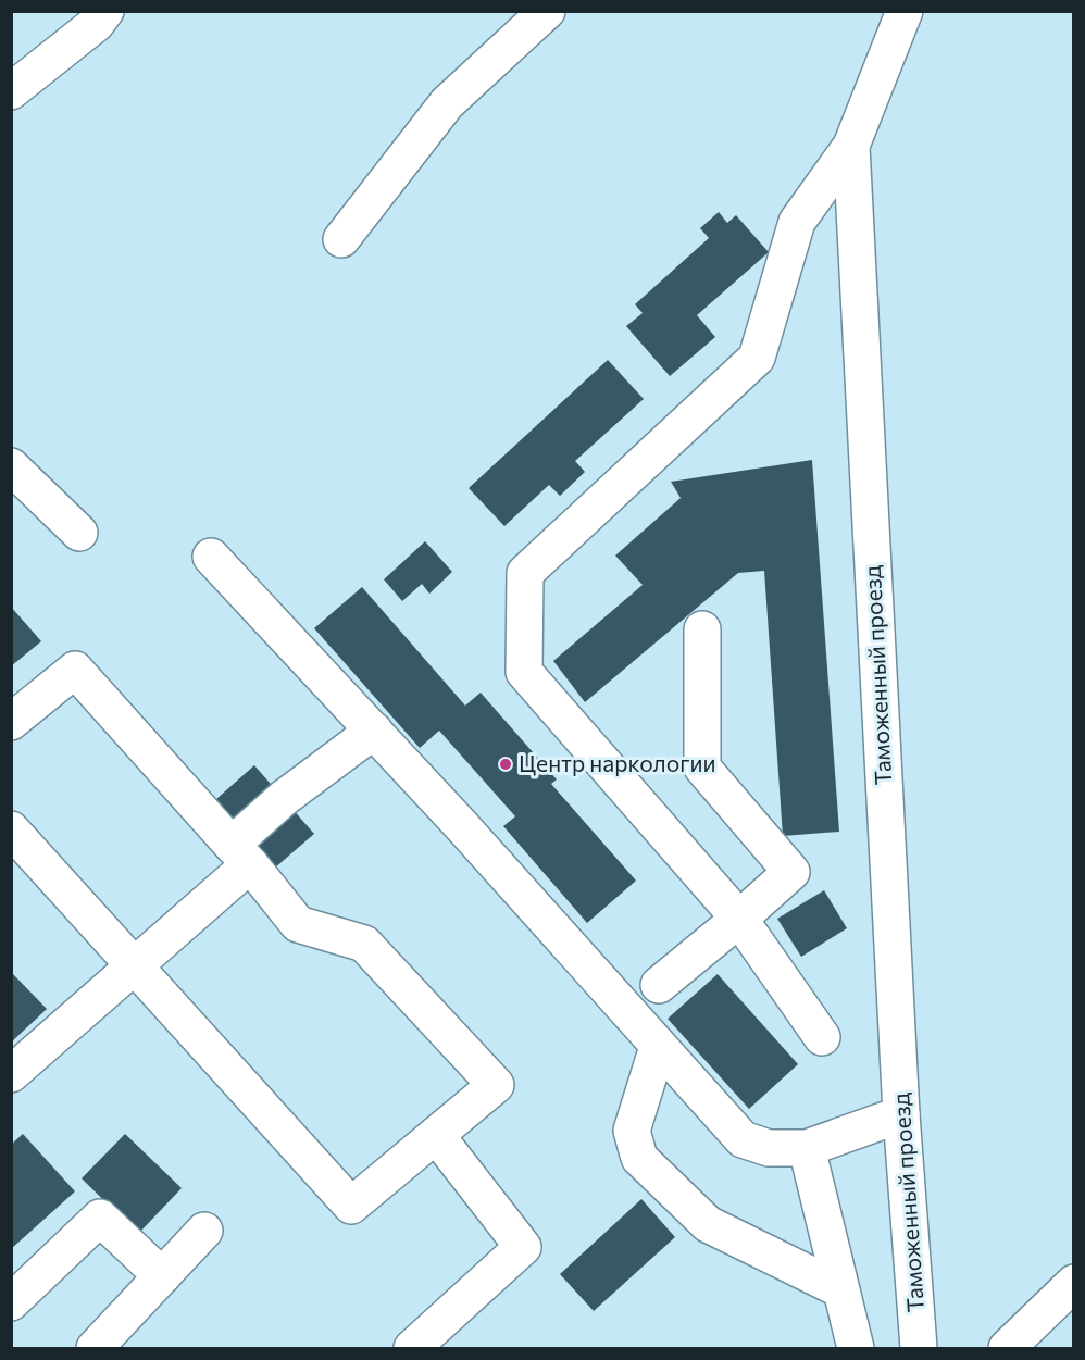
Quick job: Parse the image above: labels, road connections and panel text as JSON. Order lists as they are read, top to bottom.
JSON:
{
  "streets": {
    "street": ["Таможенный проезд"]
  },
  "places": ["Центр наркологии"]
}
